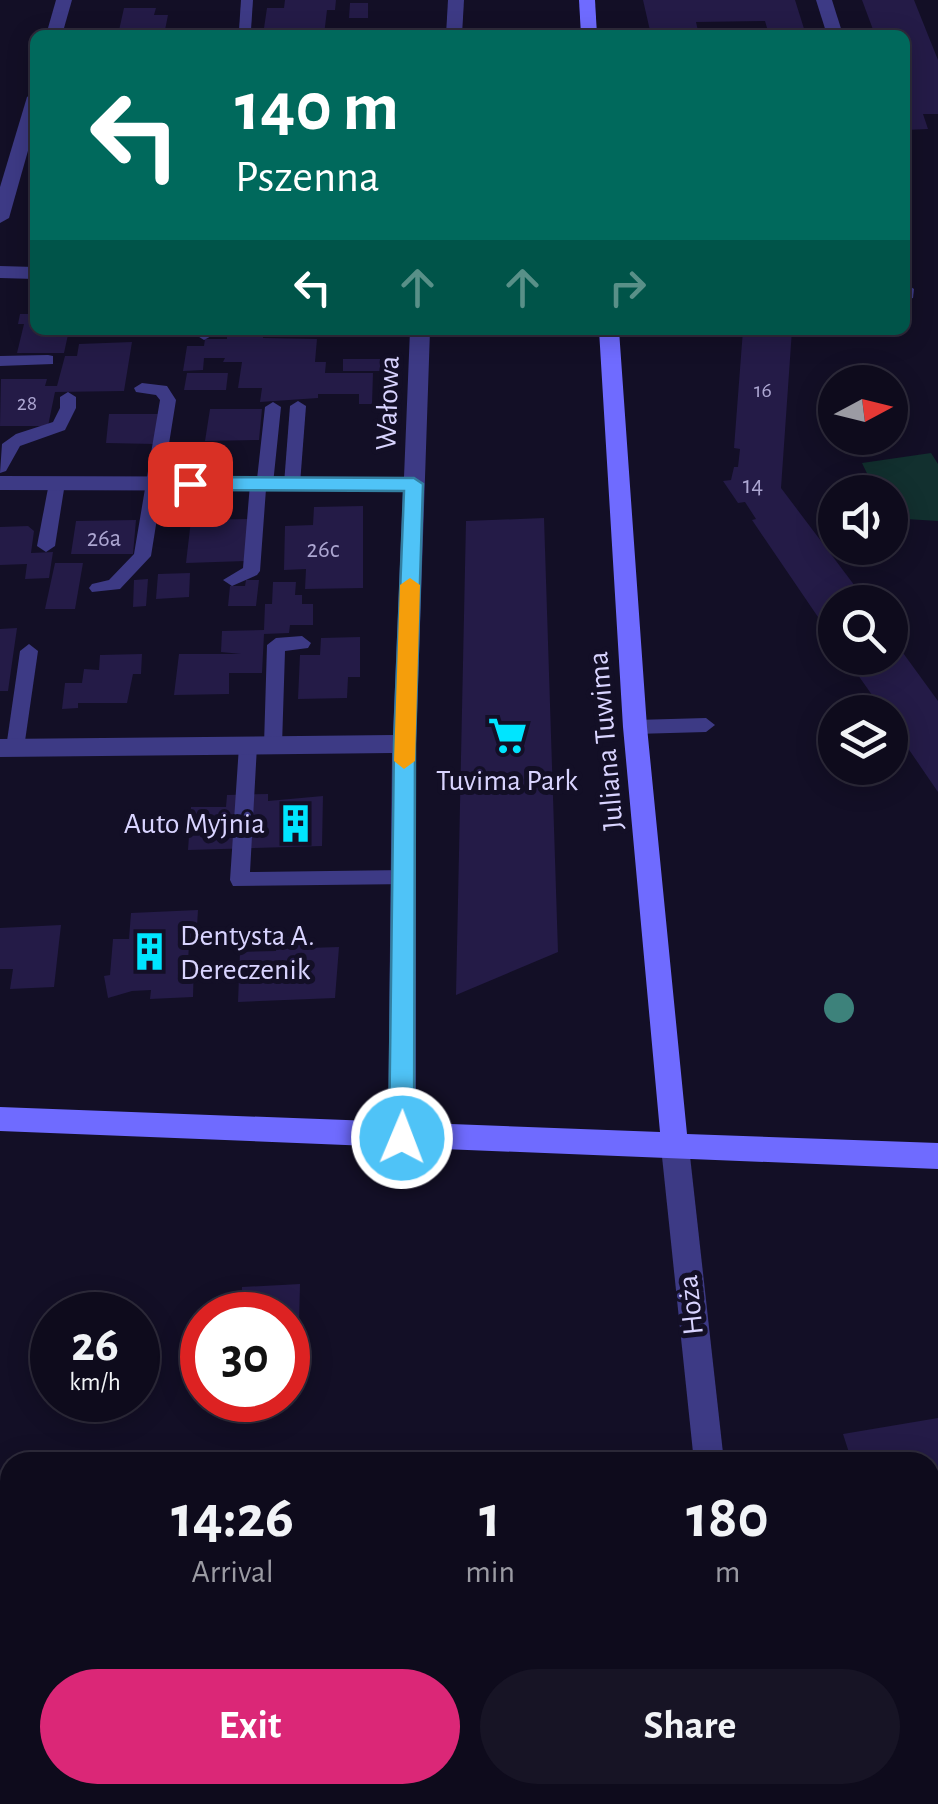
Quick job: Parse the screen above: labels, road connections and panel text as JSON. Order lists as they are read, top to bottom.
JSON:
{
  "streets": {
    "street": ["Wałowa", "Juliana Tuwima", "Hoża"]
  },
  "crossings": [
    ["Juliana Tuwima", "Hoża"]
  ],
  "places": {
    "supermarket": ["Tuvima Park"],
    "building": ["Auto Myjnia", "Dentysta A. Dereczenik"]
  },
  "house_numbers": [
    "16",
    "28",
    "14",
    "26a",
    "26c"
  ],
  "north": "right",
  "page": {
    "turn": ["140 m", "Pszenna"],
    "speed": "26 km/h",
    "limit": "30",
    "eta": [
      "14:26",
      "Arrival",
      "1",
      "min",
      "180",
      "m"
    ],
    "buttons": ["Exit", "Share"]
  }
}
